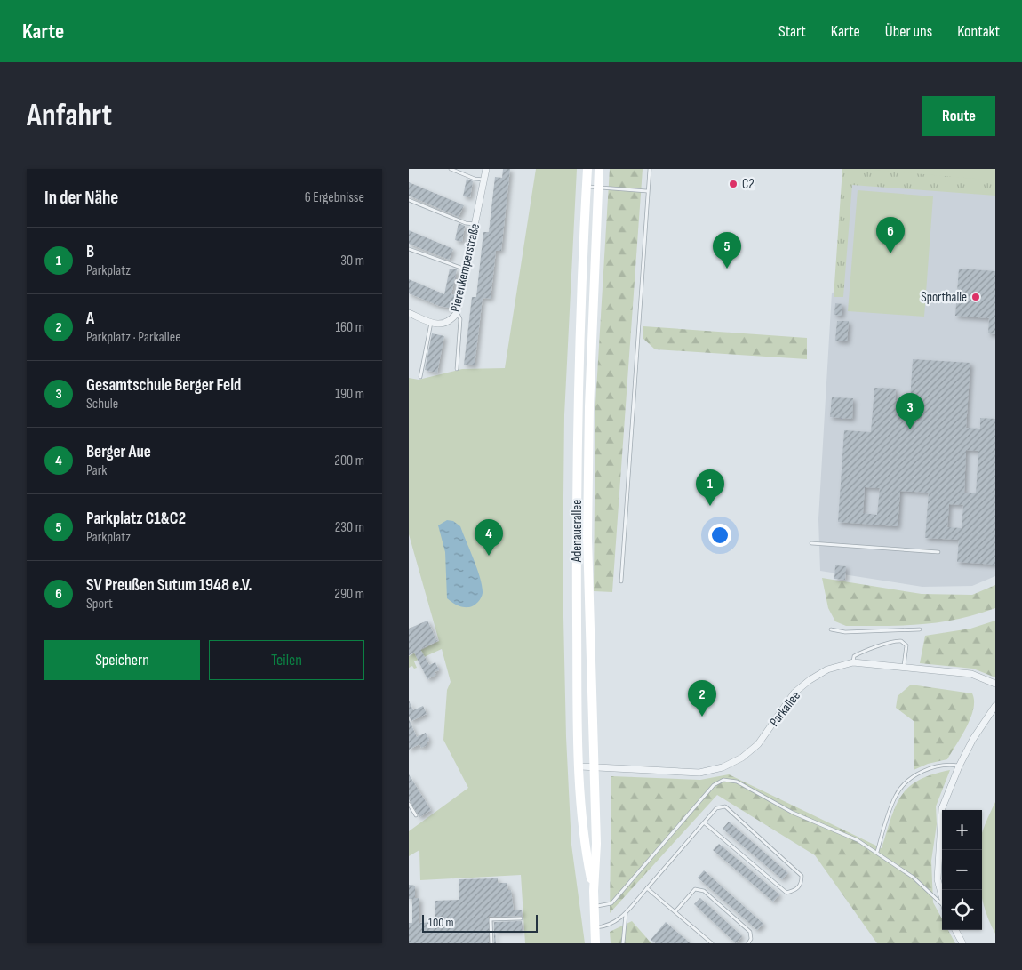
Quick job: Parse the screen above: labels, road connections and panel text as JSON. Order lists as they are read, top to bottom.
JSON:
{
  "streets": {
    "main road": ["Adenauerallee"],
    "street": ["Pierenkemperstraße", "Parkallee"]
  },
  "crossings": [
    ["Adenauerallee", "Parkallee"]
  ],
  "places": ["C2", "Sporthalle"],
  "scale_bar": "100 m",
  "page": {
    "header": "Karte",
    "nav": [
      "Start",
      "Karte",
      "Über uns",
      "Kontakt"
    ],
    "buttons": [
      "Route",
      ["Speichern", "Teilen"]
    ],
    "title": "Anfahrt",
    "heading": ["In der Nähe", "6 Ergebnisse"],
    "pins": [
      "6",
      "5",
      "3",
      "1",
      "4",
      "2"
    ],
    "list": [
      {
        "mark": "1",
        "name": "B",
        "note": "Parkplatz",
        "value": "30 m"
      },
      {
        "mark": "2",
        "name": "A",
        "note": "Parkplatz · Parkallee",
        "value": "160 m"
      },
      {
        "mark": "3",
        "name": "Gesamtschule Berger Feld",
        "note": "Schule",
        "value": "190 m"
      },
      {
        "mark": "4",
        "name": "Berger Aue",
        "note": "Park",
        "value": "200 m"
      },
      {
        "mark": "5",
        "name": "Parkplatz C1&C2",
        "note": "Parkplatz",
        "value": "230 m"
      },
      {
        "mark": "6",
        "name": "SV Preußen Sutum 1948 e.V.",
        "note": "Sport",
        "value": "290 m"
      }
    ],
    "map_buttons": ["+", "−"],
    "scale": "100 m"
  }
}
